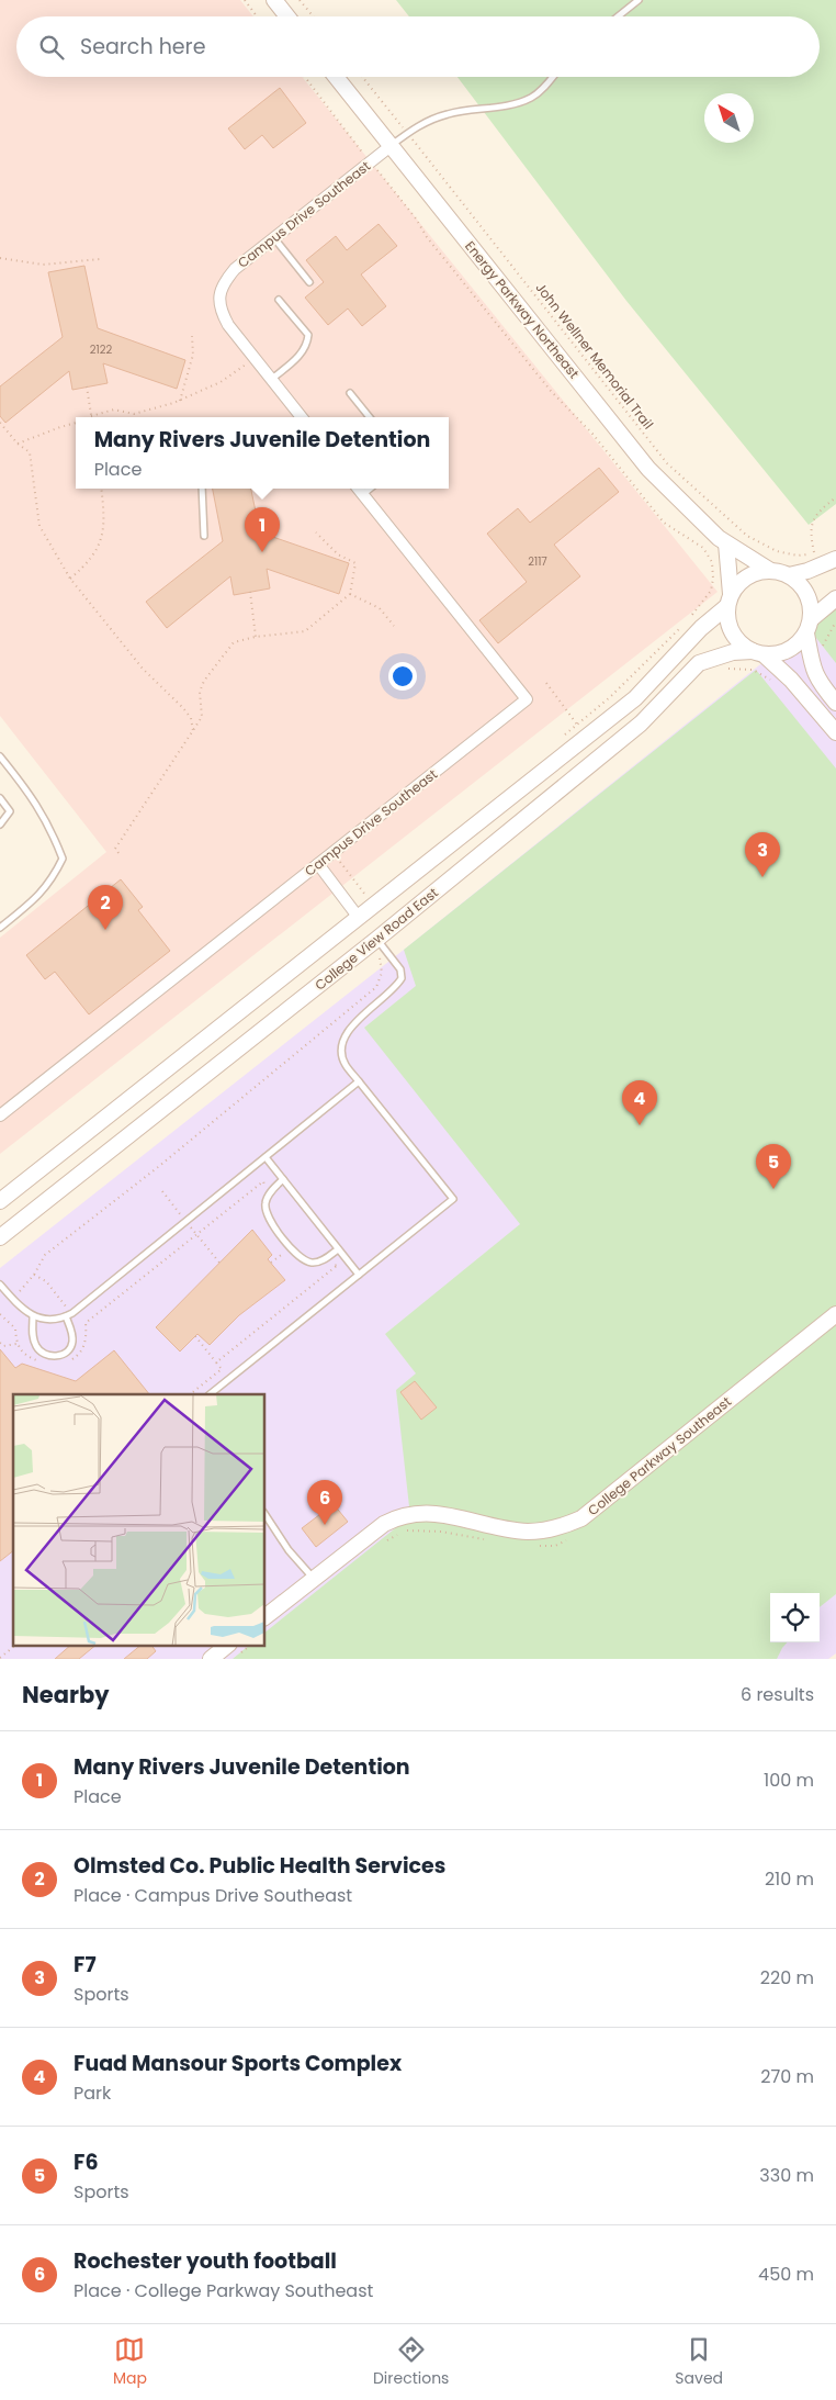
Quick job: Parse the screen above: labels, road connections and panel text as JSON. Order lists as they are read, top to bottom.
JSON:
{
  "streets": {
    "main road": ["Energy Parkway Northeast", "College View Road East", "College Parkway Southeast"],
    "street": ["Campus Drive Southeast"],
    "path": ["John Wellner Memorial Trail"]
  },
  "crossings": [
    ["Campus Drive Southeast", "Energy Parkway Northeast"],
    ["Energy Parkway Northeast", "College View Road East"]
  ],
  "house_numbers": ["2122", "2117"],
  "north": "top left",
  "page": {
    "search": "Search here",
    "popup": ["Many Rivers Juvenile Detention", "Place"],
    "pins": [
      "1",
      "3",
      "2",
      "4",
      "5",
      "6"
    ],
    "heading": ["Nearby", "6 results"],
    "list": [
      {
        "mark": "1",
        "name": "Many Rivers Juvenile Detention",
        "note": "Place",
        "value": "100 m"
      },
      {
        "mark": "2",
        "name": "Olmsted Co. Public Health Services",
        "note": "Place · Campus Drive Southeast",
        "value": "210 m"
      },
      {
        "mark": "3",
        "name": "F7",
        "note": "Sports",
        "value": "220 m"
      },
      {
        "mark": "4",
        "name": "Fuad Mansour Sports Complex",
        "note": "Park",
        "value": "270 m"
      },
      {
        "mark": "5",
        "name": "F6",
        "note": "Sports",
        "value": "330 m"
      },
      {
        "mark": "6",
        "name": "Rochester youth football",
        "note": "Place · College Parkway Southeast",
        "value": "450 m"
      }
    ],
    "nav": ["Map", "Directions", "Saved"]
  }
}
